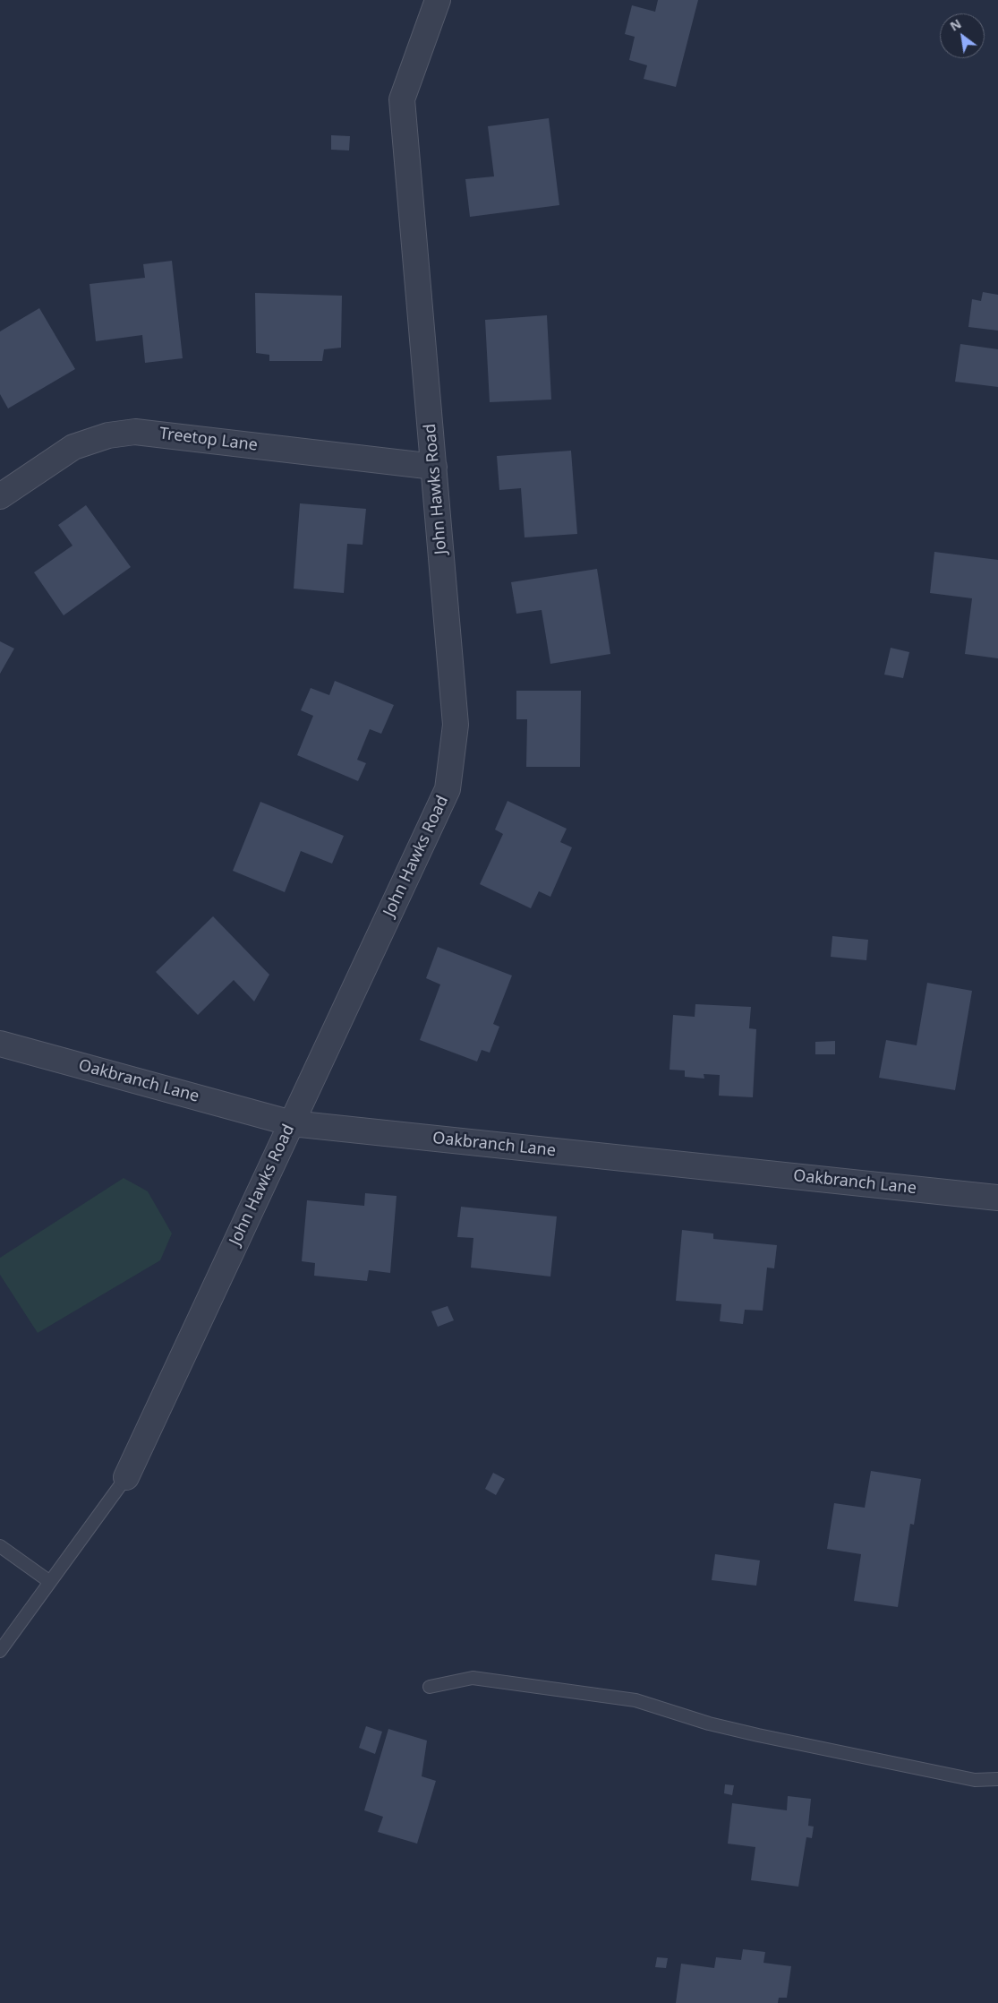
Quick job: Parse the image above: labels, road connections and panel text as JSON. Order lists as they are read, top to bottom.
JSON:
{
  "streets": {
    "street": ["Treetop Lane", "John Hawks Road", "Oakbranch Lane"]
  },
  "crossings": [
    ["Treetop Lane", "John Hawks Road"],
    ["John Hawks Road", "Oakbranch Lane"]
  ],
  "north": "top left"
}
